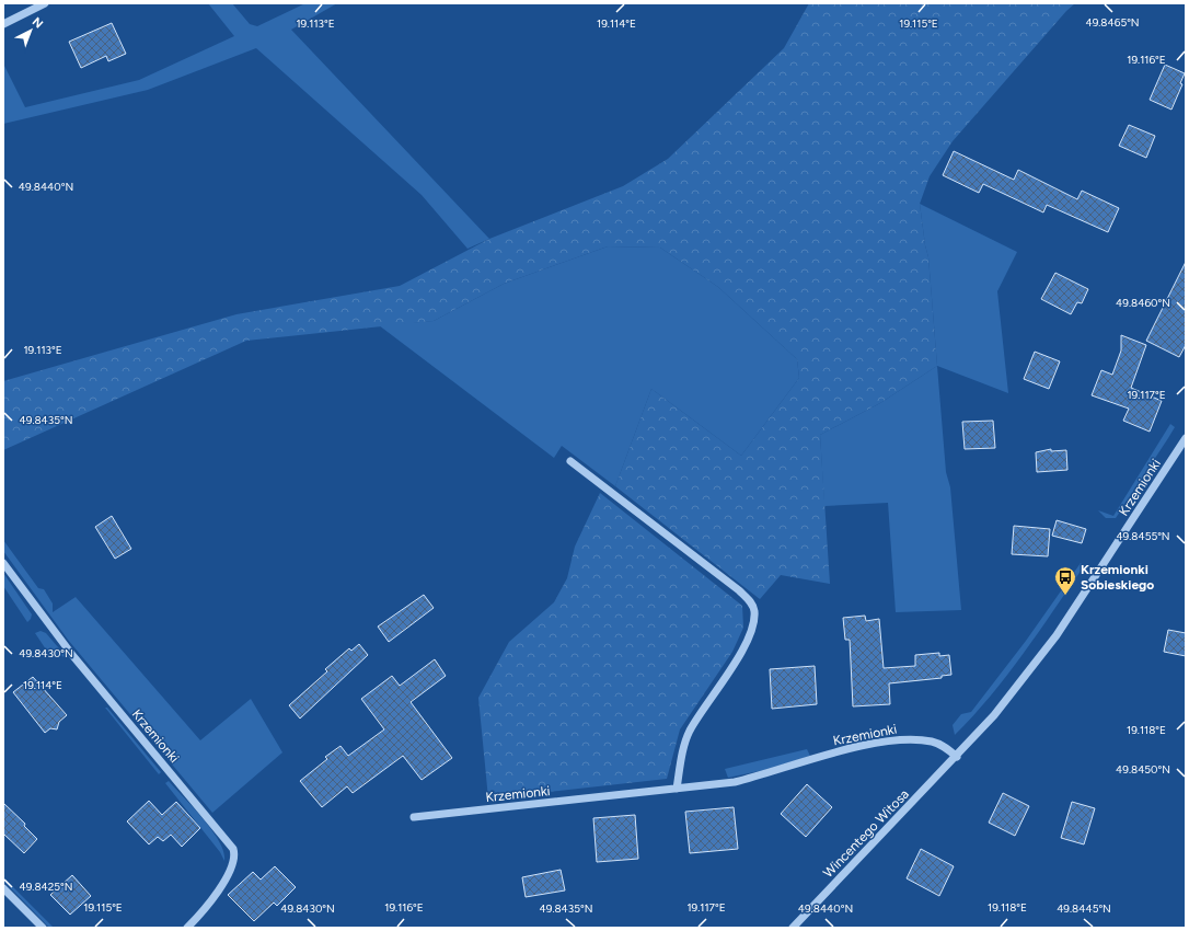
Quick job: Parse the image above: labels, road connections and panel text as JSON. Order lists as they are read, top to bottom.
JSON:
{
  "streets": {
    "street": ["Krzemionki", "Wincentego Witosa"]
  },
  "crossings": [
    ["Krzemionki", "Wincentego Witosa"]
  ],
  "places": {
    "bus stop": ["Krzemionki Sobieskiego"]
  },
  "north": "top right",
  "coordinates": [
    "49.8465°N",
    "19.113°E",
    "19.114°E",
    "19.115°E",
    "19.116°E",
    "49.8440°N",
    "49.8460°N",
    "19.117°E",
    "49.8435°N",
    "49.8455°N",
    "49.8430°N",
    "19.118°E",
    "49.8450°N",
    "49.8425°N",
    "49.8445°N"
  ]
}
